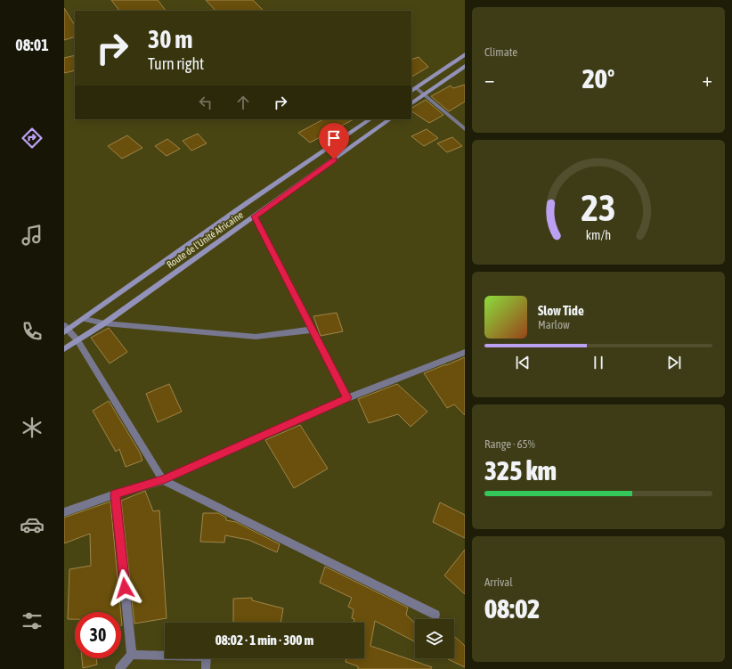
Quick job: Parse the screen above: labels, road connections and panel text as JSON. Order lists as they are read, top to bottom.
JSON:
{
  "streets": {
    "main road": ["Route de l'Unité Africaine"]
  },
  "page": {
    "tabs": "08:01",
    "tile": [
      "Climate",
      ["Range · 65%", "325 km"],
      ["Arrival", "08:02"]
    ],
    "turn": ["30 m", "Turn right"],
    "heat": ["−", "20°", "+"],
    "song": ["Slow Tide", "Marlow"],
    "limit": "30",
    "trip": "08:02 · 1 min · 300 m",
    "gauge": ["23", "km/h"]
  }
}
